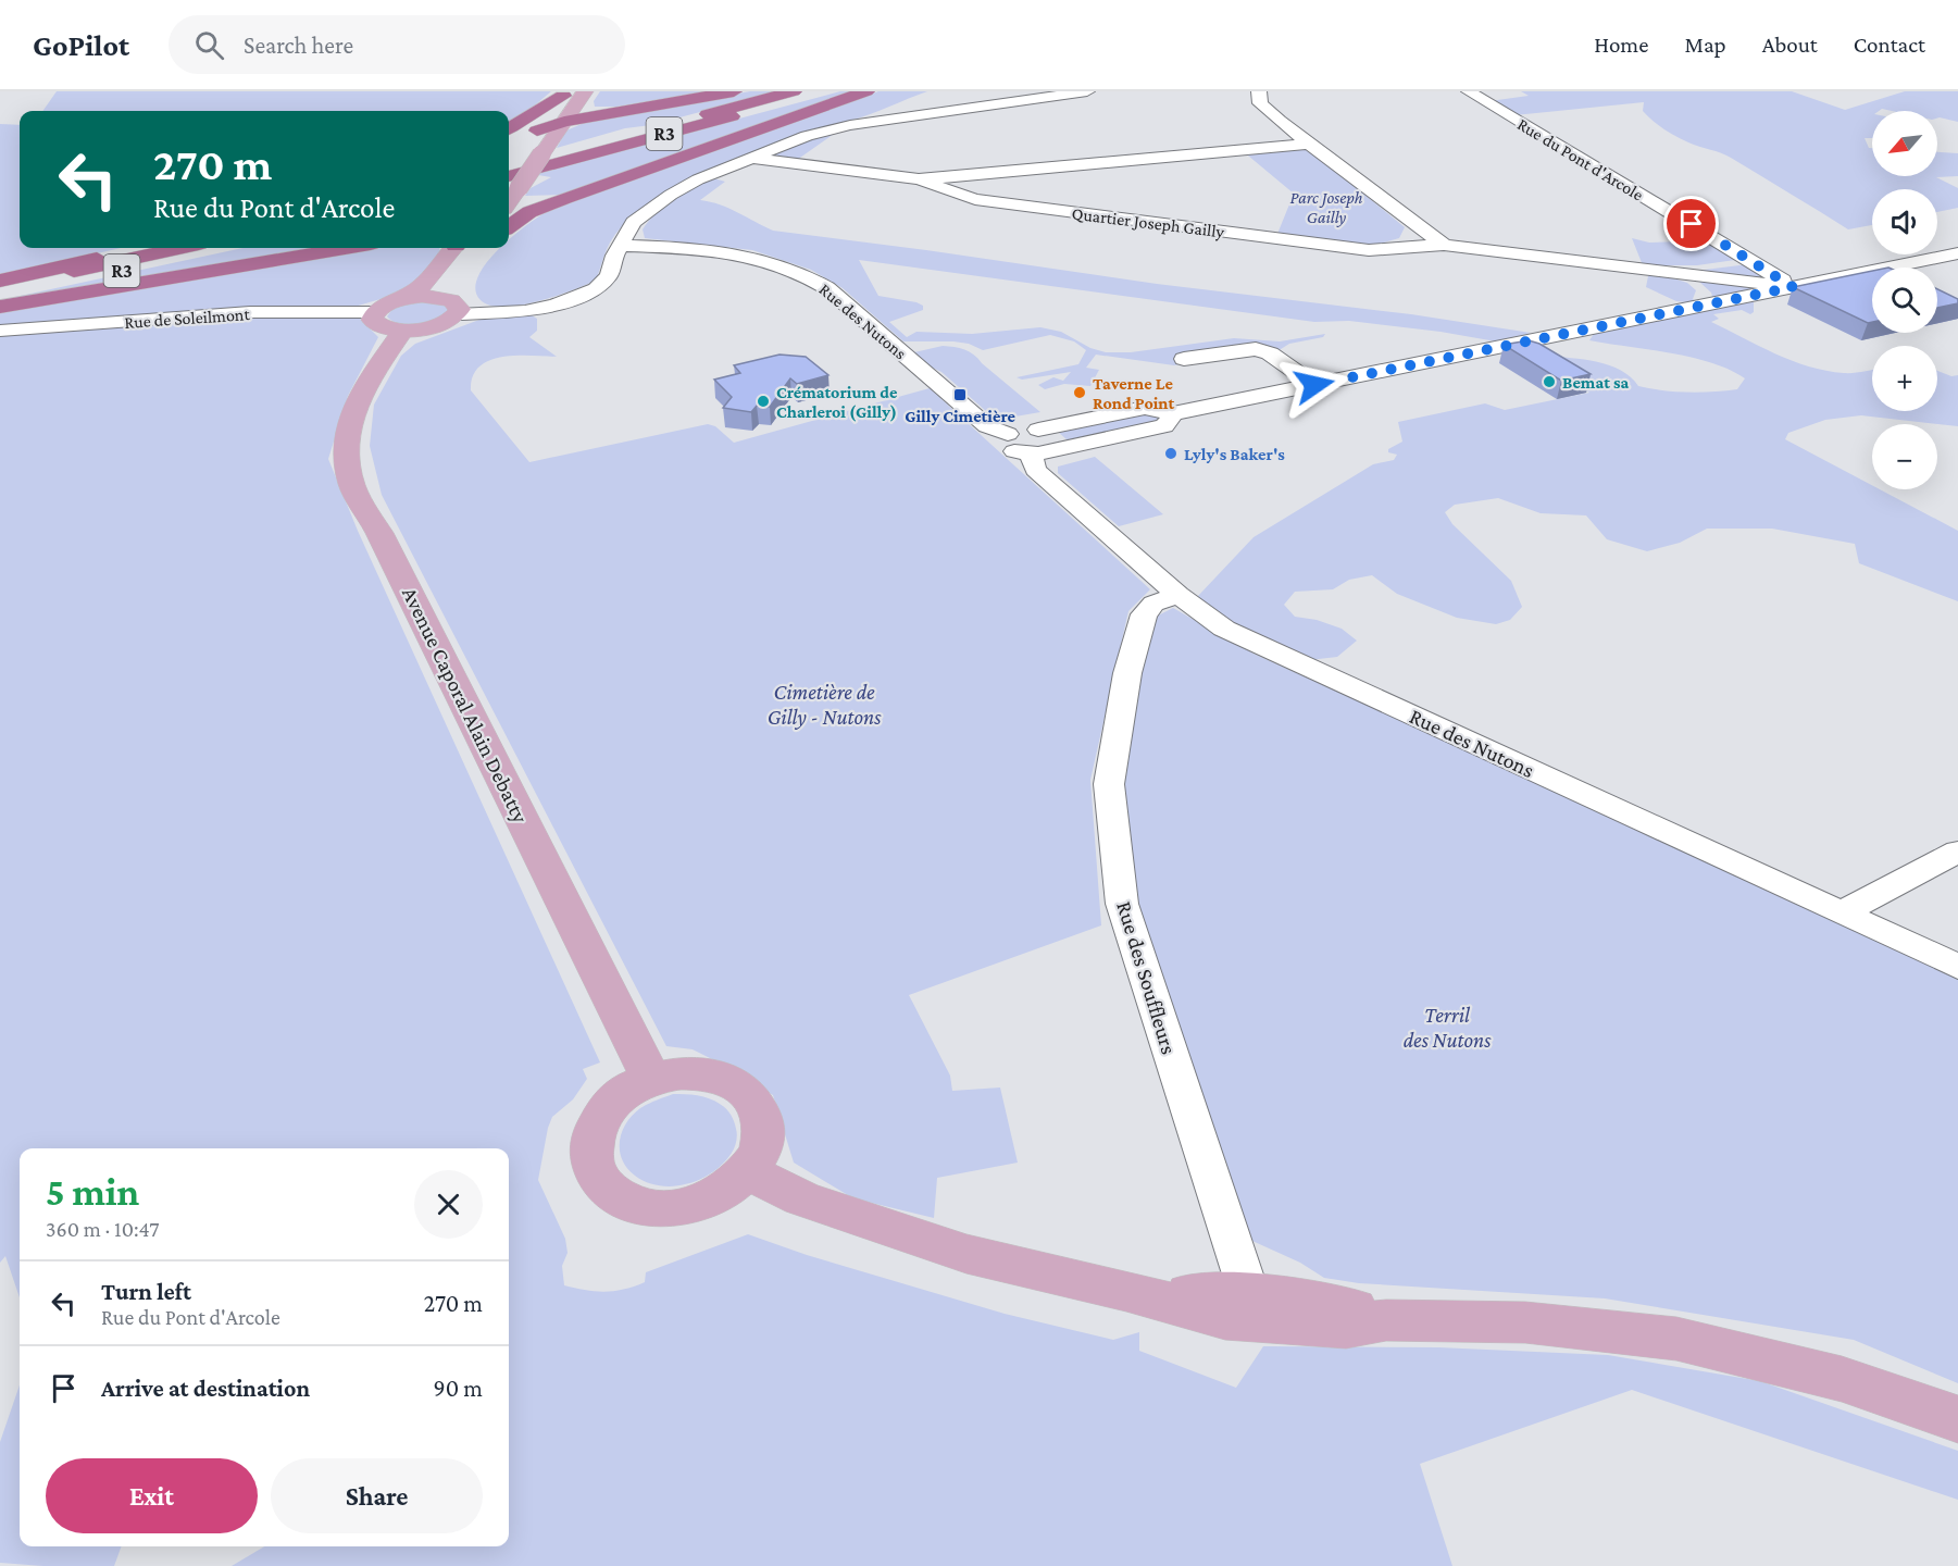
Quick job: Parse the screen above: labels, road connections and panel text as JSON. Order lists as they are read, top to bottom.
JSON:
{
  "streets": {
    "highway": ["R3"],
    "main road": ["Avenue Caporal Alain Debatty"],
    "street": [
      "Rue du Pont d'Arcole",
      "Quartier Joseph Gailly",
      "Rue de Soleilmont",
      "Rue des Nutons",
      "Rue des Souffleurs"
    ]
  },
  "crossings": [
    ["Rue du Pont d'Arcole", "Quartier Joseph Gailly"],
    ["Rue des Nutons", "Rue des Souffleurs"]
  ],
  "parks": ["Parc Joseph Gailly", "Cimetière de Gilly - Nutons", "Terril des Nutons"],
  "places": {
    "other": [
      "Bemat sa",
      "Taverne Le Rond Point",
      "Crématorium de Charleroi (Gilly)",
      "Lyly's Baker's"
    ],
    "transit": ["Gilly Cimetière"]
  },
  "north": "bottom left",
  "page": {
    "header": "GoPilot",
    "search": "Search here",
    "nav": [
      "Home",
      "Map",
      "About",
      "Contact"
    ],
    "map_buttons": ["+", "−"],
    "turn": ["270 m", "Rue du Pont d'Arcole"],
    "heading": ["5 min", "360 m · 10:47"],
    "list": [
      {
        "name": "Turn left",
        "note": "Rue du Pont d'Arcole",
        "value": "270 m"
      },
      {
        "name": "Arrive at destination",
        "value": "90 m"
      }
    ],
    "buttons": ["Exit", "Share"]
  }
}
